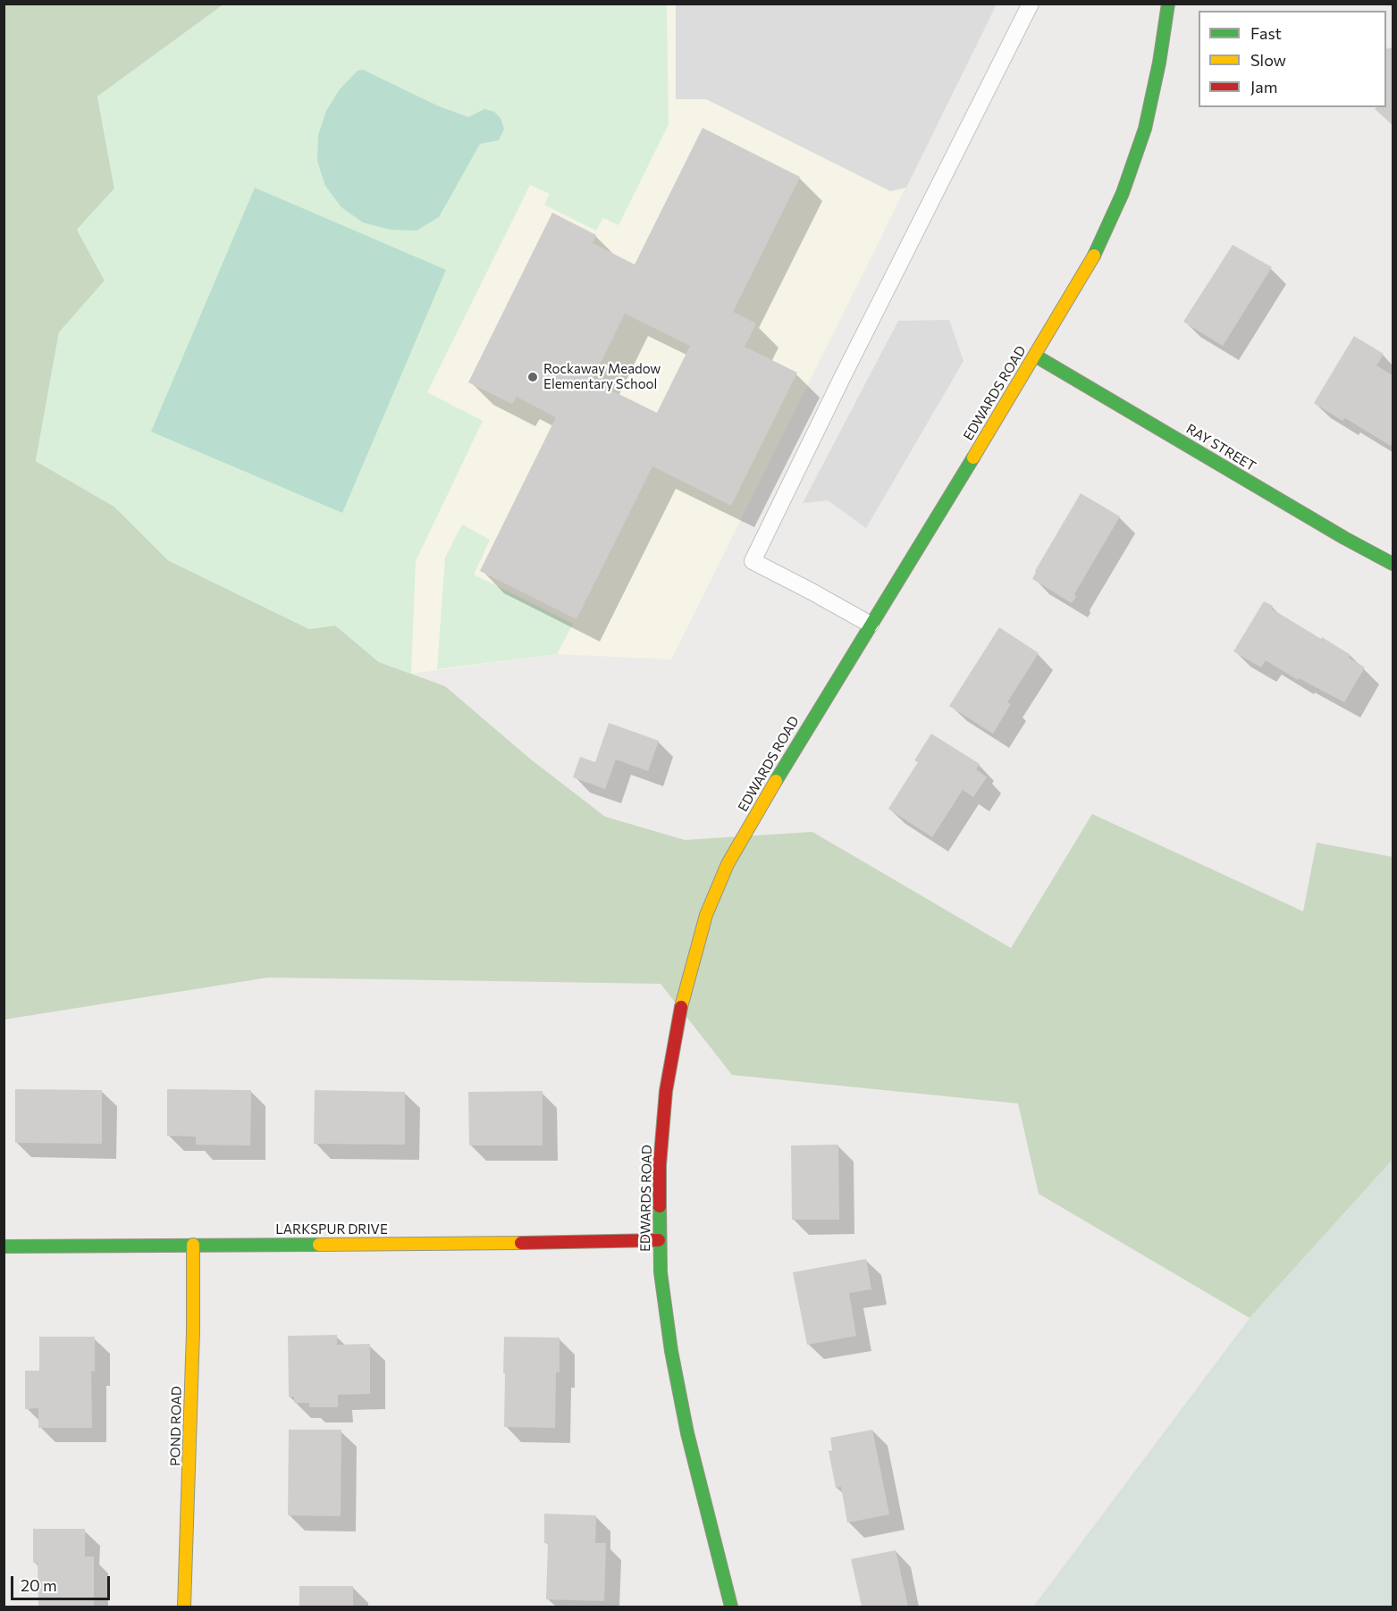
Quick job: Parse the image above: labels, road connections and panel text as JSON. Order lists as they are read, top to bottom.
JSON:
{
  "streets": {
    "street": [
      "EDWARDS ROAD",
      "RAY STREET",
      "LARKSPUR DRIVE",
      "POND ROAD"
    ]
  },
  "crossings": [
    ["EDWARDS ROAD", "RAY STREET"],
    ["EDWARDS ROAD", "LARKSPUR DRIVE"],
    ["LARKSPUR DRIVE", "POND ROAD"]
  ],
  "places": ["Rockaway Meadow Elementary School"],
  "legend": ["Fast", "Slow", "Jam"],
  "scale_bar": "20 m"
}
